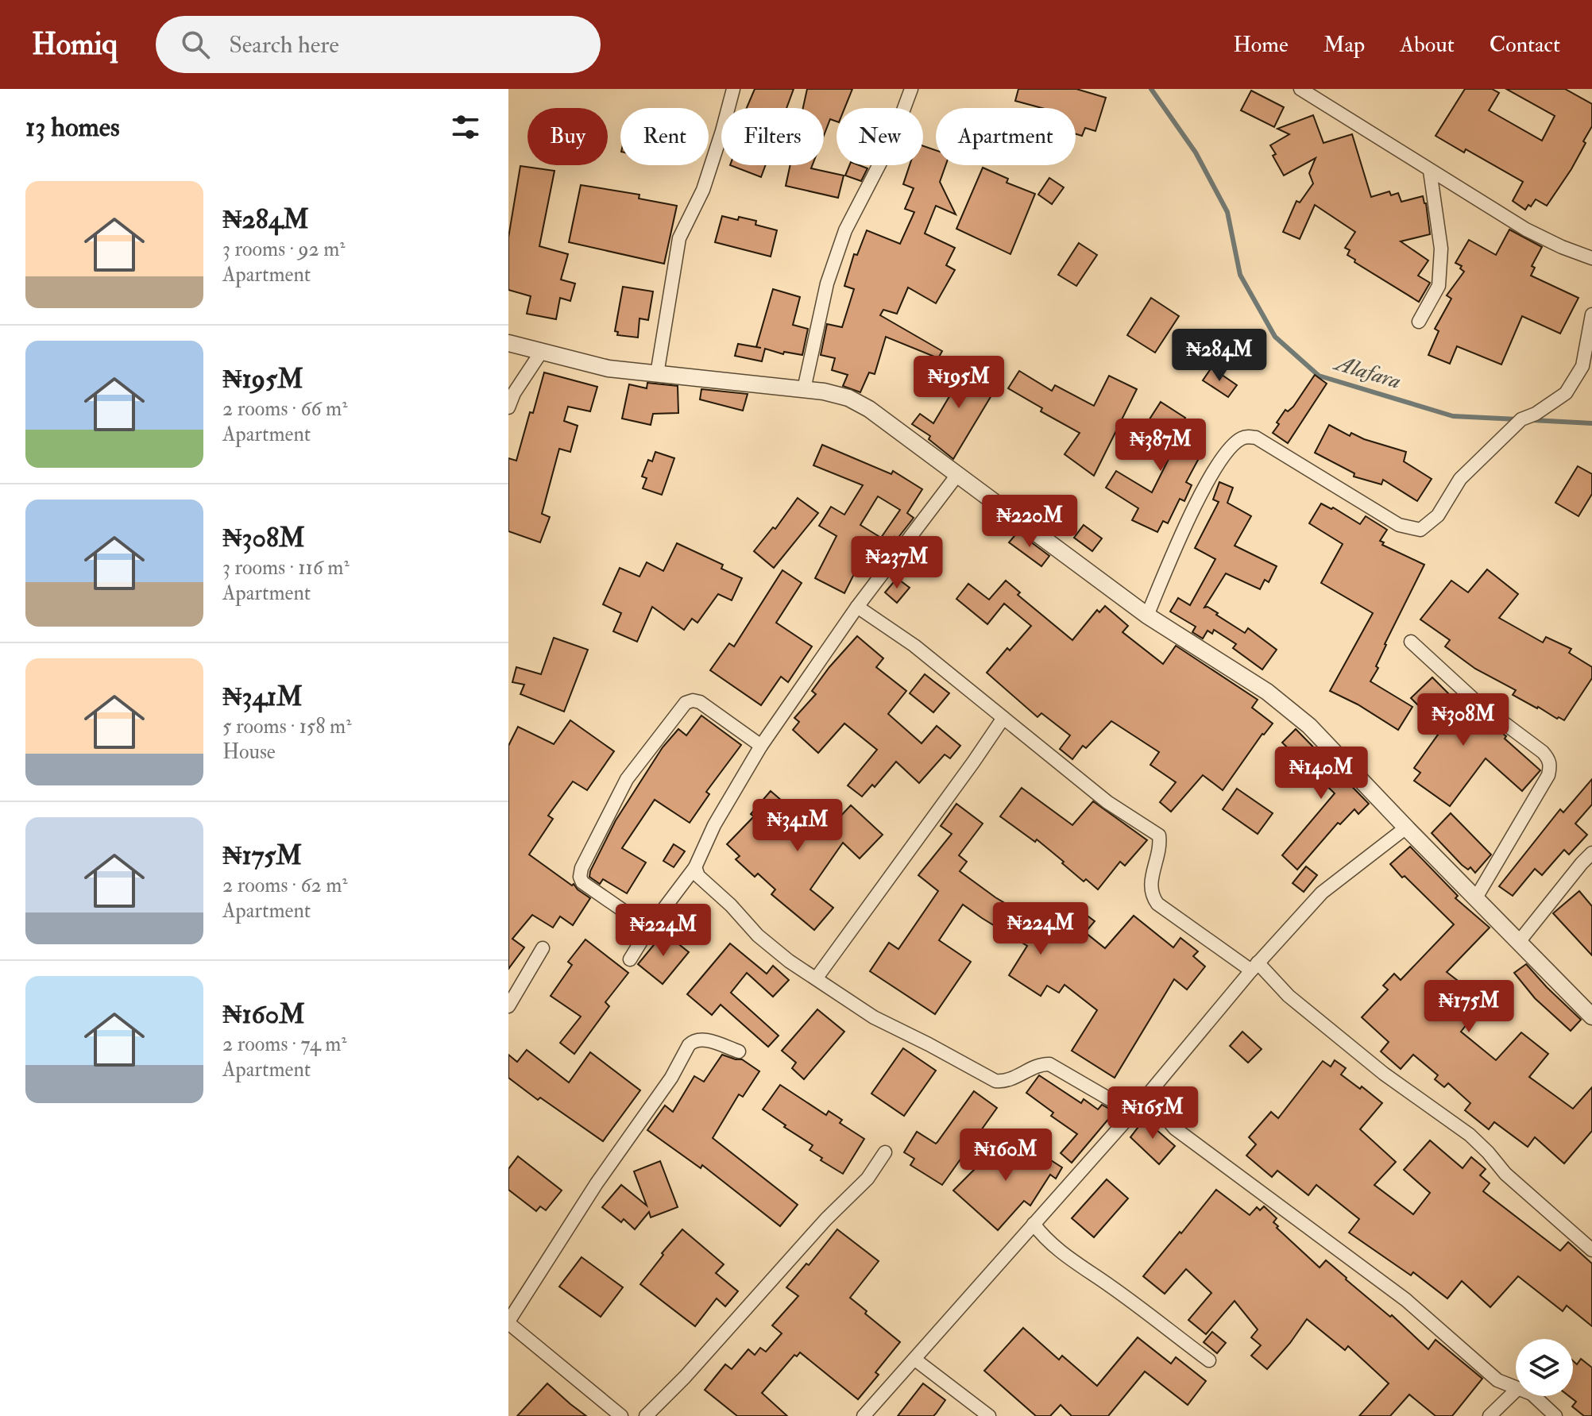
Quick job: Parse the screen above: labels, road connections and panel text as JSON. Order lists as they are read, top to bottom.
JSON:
{
  "water": ["Alafara"],
  "page": {
    "header": "Homiq",
    "search": "Search here",
    "nav": [
      "Home",
      "Map",
      "About",
      "Contact"
    ],
    "heading": "13 homes",
    "chip": [
      "Buy",
      "Rent",
      "Filters",
      "New",
      "Apartment"
    ],
    "list": [
      {
        "name": "₦284M",
        "note": "3 rooms · 92 m² · Apartment"
      },
      {
        "name": "₦195M",
        "note": "2 rooms · 66 m² · Apartment"
      },
      {
        "name": "₦308M",
        "note": "3 rooms · 116 m² · Apartment"
      },
      {
        "name": "₦341M",
        "note": "5 rooms · 158 m² · House"
      },
      {
        "name": "₦175M",
        "note": "2 rooms · 62 m² · Apartment"
      },
      {
        "name": "₦160M",
        "note": "2 rooms · 74 m² · Apartment"
      }
    ],
    "price": [
      "₦284M",
      "₦195M",
      "₦387M",
      "₦220M",
      "₦237M",
      "₦308M",
      "₦140M",
      "₦341M",
      "₦224M",
      "₦224M",
      "₦175M",
      "₦165M",
      "₦160M"
    ]
  }
}
